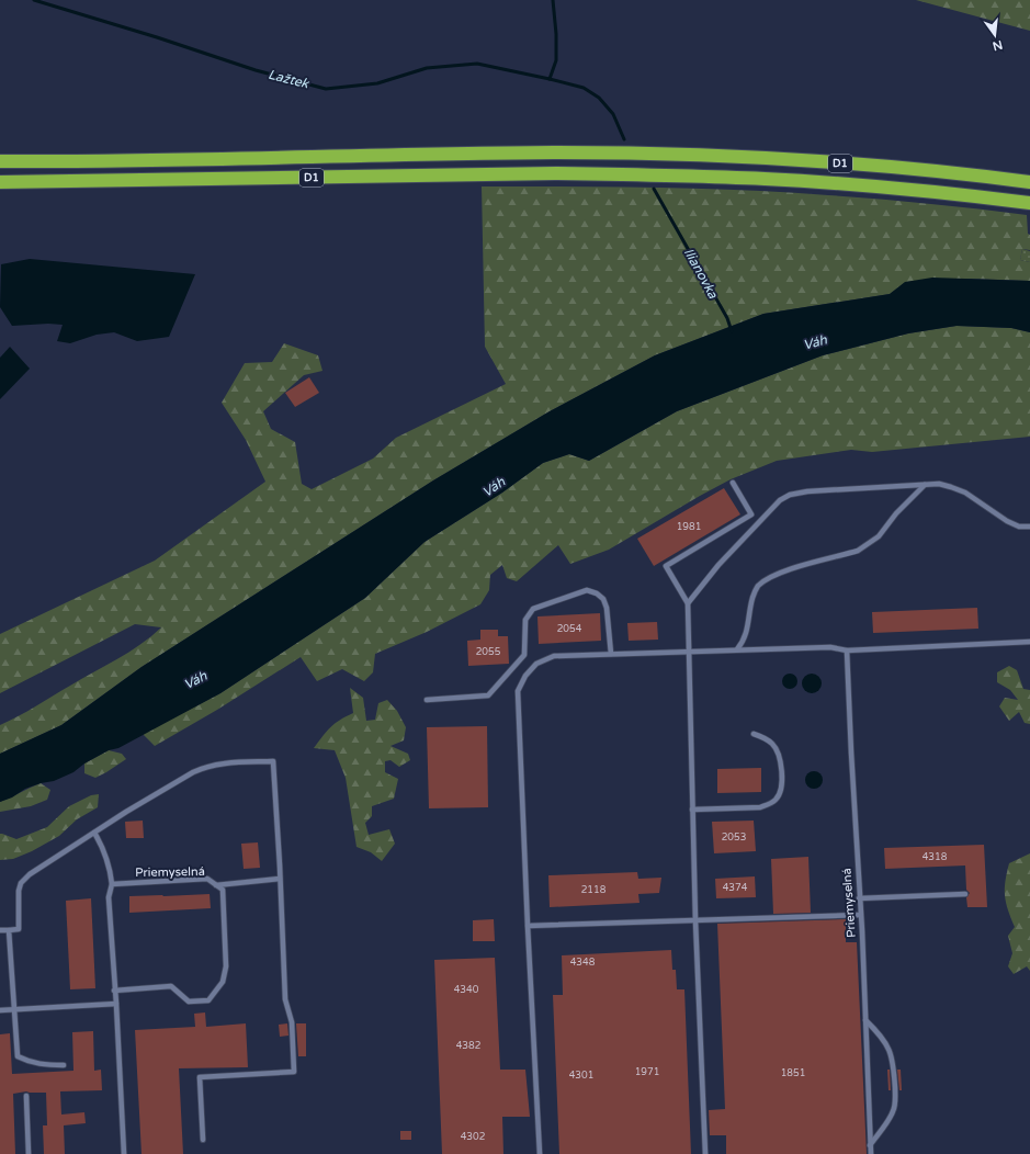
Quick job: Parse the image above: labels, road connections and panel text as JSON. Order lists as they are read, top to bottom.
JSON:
{
  "streets": {
    "highway": ["D1"],
    "lane": ["Priemyselná"]
  },
  "water": ["Lažtek", "Ilianovka", "Váh"],
  "house_numbers": [
    "1981",
    "2054",
    "2055",
    "2053",
    "4318",
    "4374",
    "2118",
    "4348",
    "4340",
    "4382",
    "1971",
    "1851",
    "4301",
    "4302"
  ],
  "north": "bottom"
}
